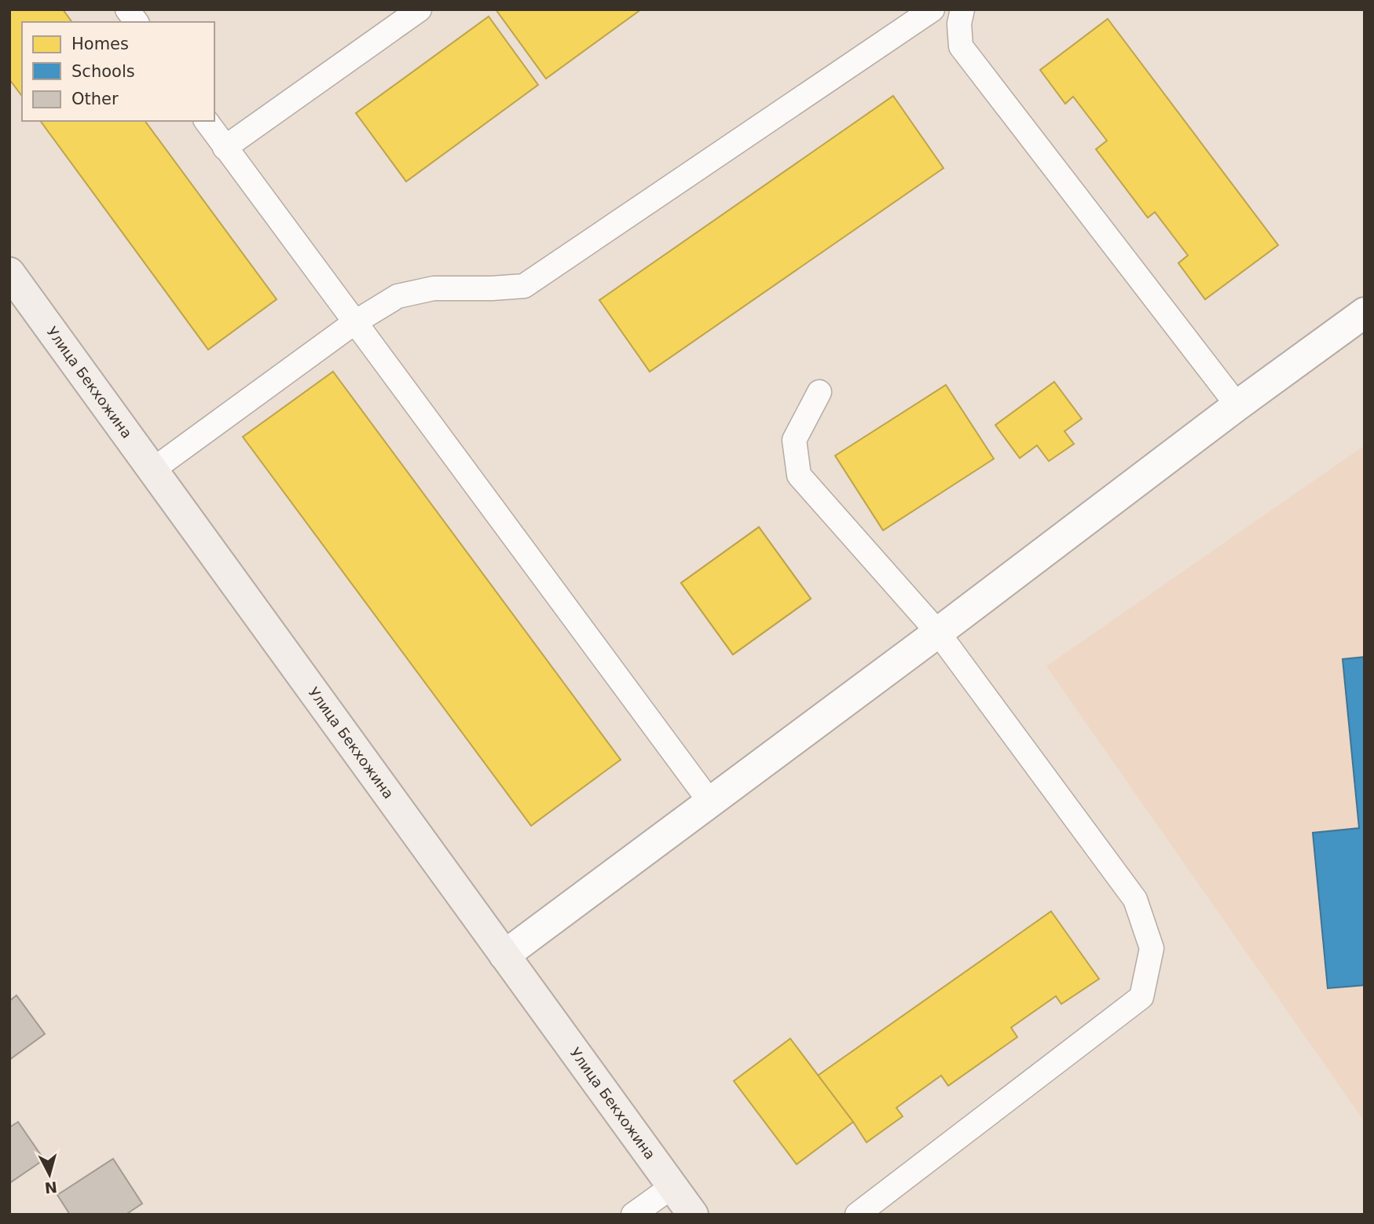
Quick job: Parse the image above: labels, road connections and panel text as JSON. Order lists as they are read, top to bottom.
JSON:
{
  "streets": {
    "main road": ["Улица Бекхожина"]
  },
  "legend": ["Homes", "Schools", "Other"],
  "north": "bottom"
}
